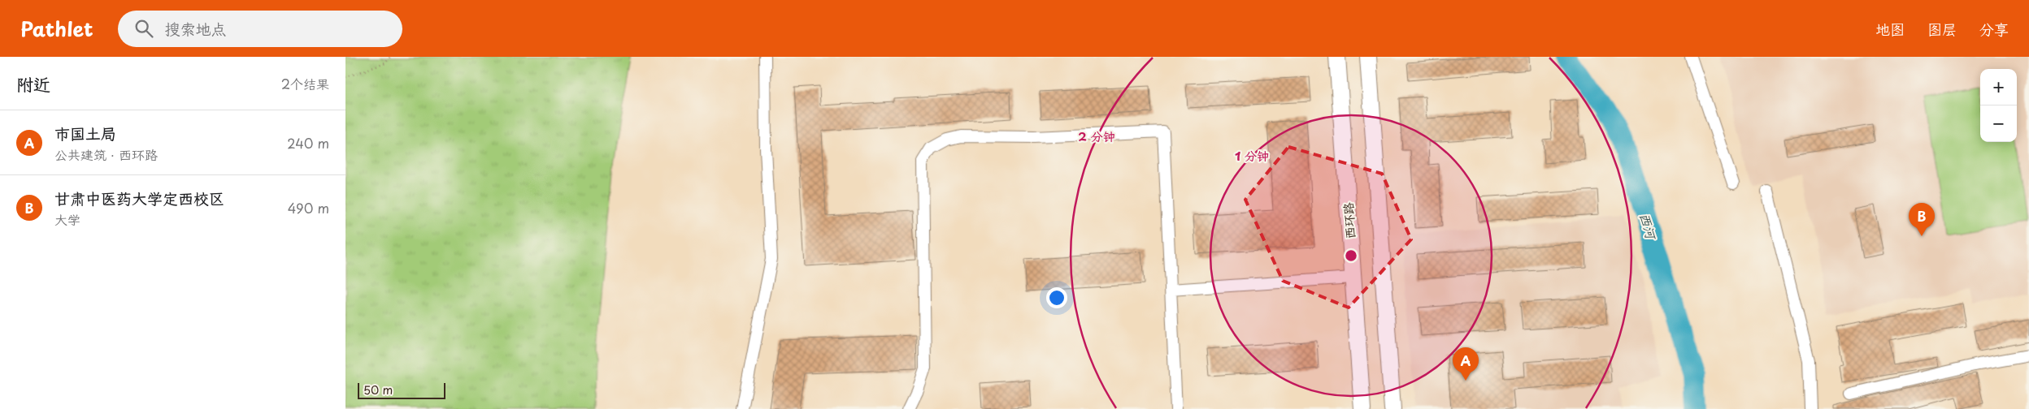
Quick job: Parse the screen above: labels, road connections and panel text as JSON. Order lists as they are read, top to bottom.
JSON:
{
  "streets": {
    "main road": ["西环路"]
  },
  "water": ["西河"],
  "scale_bar": "50 m",
  "page": {
    "header": "Pathlet",
    "search": "搜索地点",
    "nav": ["地图", "图层", "分享"],
    "heading": ["附近", "2个结果"],
    "map_buttons": ["+", "−"],
    "list": [
      {
        "mark": "A",
        "name": "市国土局",
        "note": "公共建筑 · 西环路",
        "value": "240 m"
      },
      {
        "mark": "B",
        "name": "甘肃中医药大学定西校区",
        "note": "大学",
        "value": "490 m"
      }
    ],
    "pins": ["B", "A"],
    "scale": "50 m"
  },
  "rings": ["2 分钟", "1 分钟"]
}
